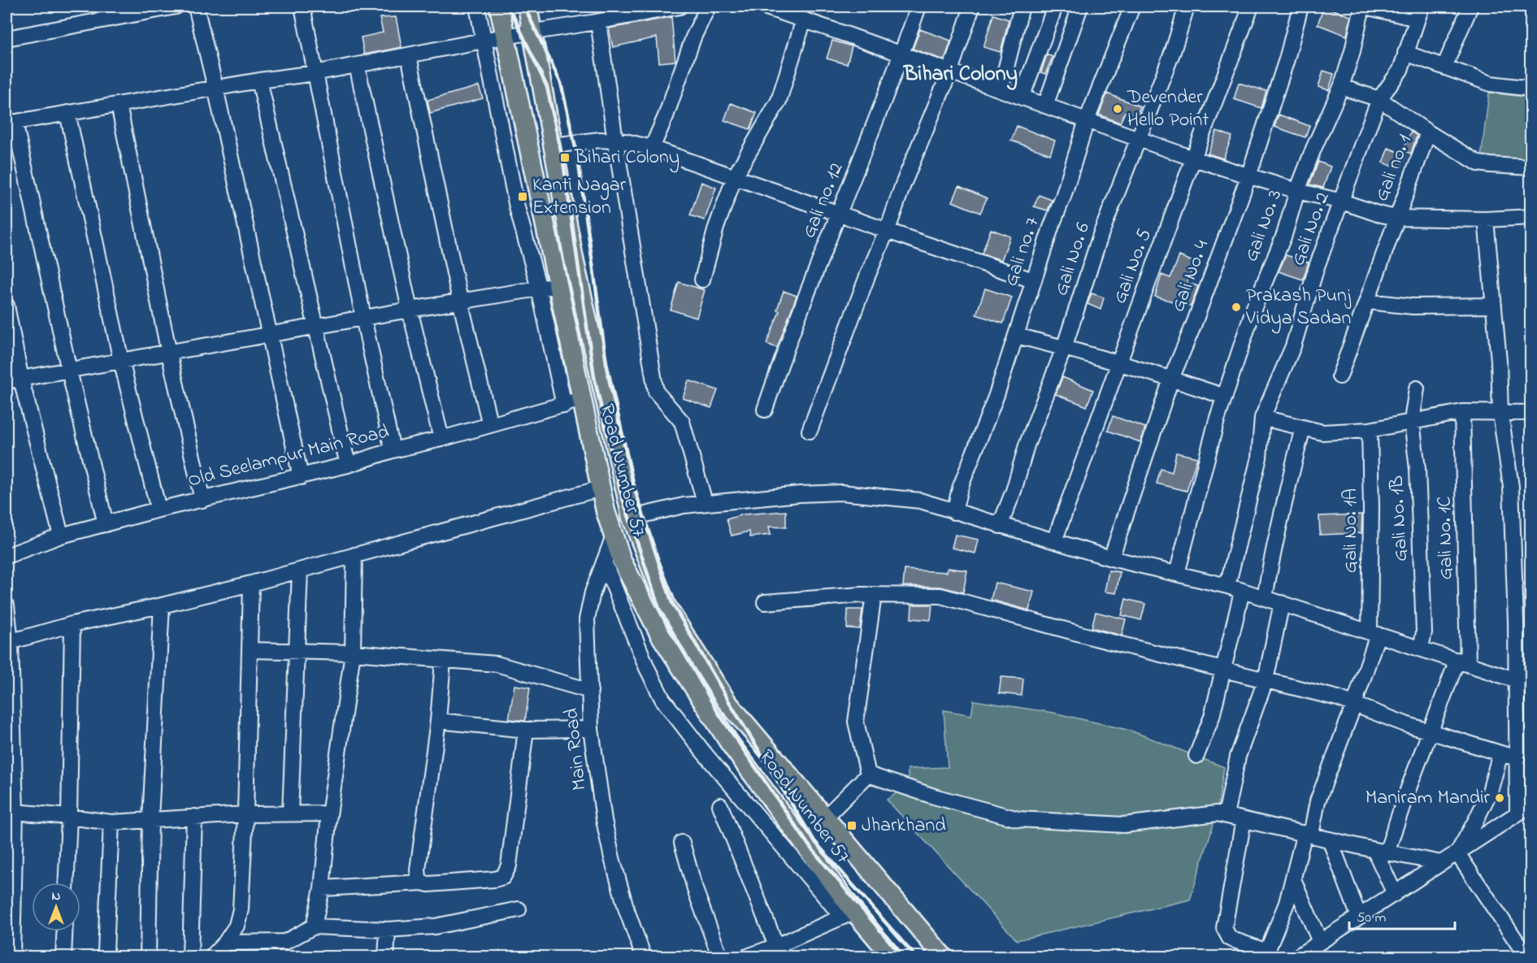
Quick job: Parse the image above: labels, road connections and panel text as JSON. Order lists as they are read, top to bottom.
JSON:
{
  "streets": {
    "main road": ["Road Number 57"],
    "street": [
      "Gali no. 1",
      "Gali no. 12",
      "Gali No. 3",
      "Gali No. 2",
      "Gali no. 7",
      "Gali No. 6",
      "Gali No. 5",
      "Gali No. 4",
      "Old Seelampur Main Road",
      "Gali No. 1B",
      "Gali No. 1A",
      "Gali No. 1C",
      "Main Road"
    ]
  },
  "crossings": [
    ["Old Seelampur Main Road", "Road Number 57"],
    ["Road Number 57", "Main Road"]
  ],
  "districts": ["Bihari Colony"],
  "places": {
    "other": ["Devender Hello Point", "Prakash Punj Vidya Sadan", "Maniram Mandir"],
    "transit": ["Bihari Colony", "Kanti Nagar Extension", "Jharkhand"]
  },
  "scale_bar": "50 m",
  "north": "top"
}
